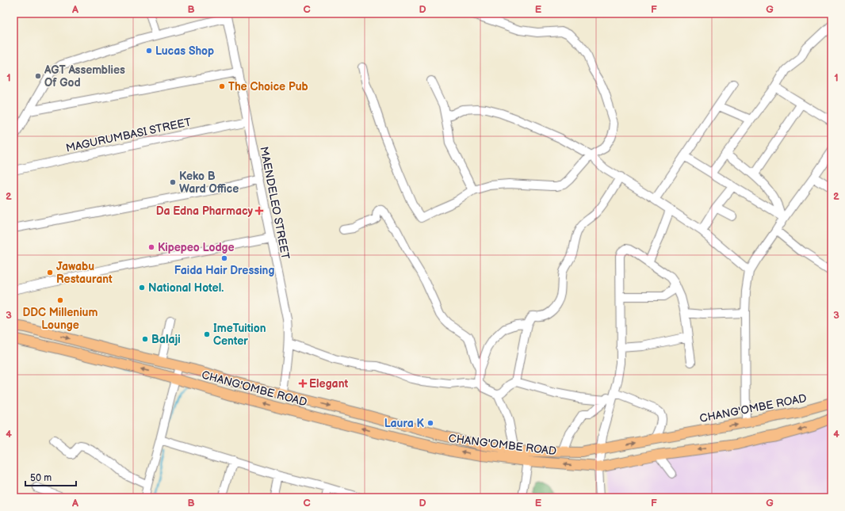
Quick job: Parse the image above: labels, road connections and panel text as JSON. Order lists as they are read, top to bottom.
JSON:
{
  "streets": {
    "main road": ["CHANG'OMBE ROAD"],
    "street": ["MAGURUMBASI STREET", "MAENDELEO STREET"]
  },
  "crossings": [
    ["MAGURUMBASI STREET", "MAENDELEO STREET"],
    ["MAENDELEO STREET", "CHANG'OMBE ROAD"]
  ],
  "places": {
    "other": [
      "Lucas Shop",
      "AGT Assemblies Of God",
      "The Choice Pub",
      "Keko B Ward Office",
      "Kipepeo Lodge",
      "Faida Hair Dressing",
      "Jawabu Restaurant",
      "National Hotel.",
      "DDC Millenium Lounge",
      "ImeTuition Center",
      "Balaji",
      "Laura K"
    ],
    "health": ["Da Edna Pharmacy", "Elegant"]
  },
  "scale_bar": "50 m",
  "grid": {
    "columns": [
      "A",
      "B",
      "C",
      "D",
      "E",
      "F",
      "G"
    ],
    "rows": [
      "1",
      "2",
      "3",
      "4"
    ]
  }
}
